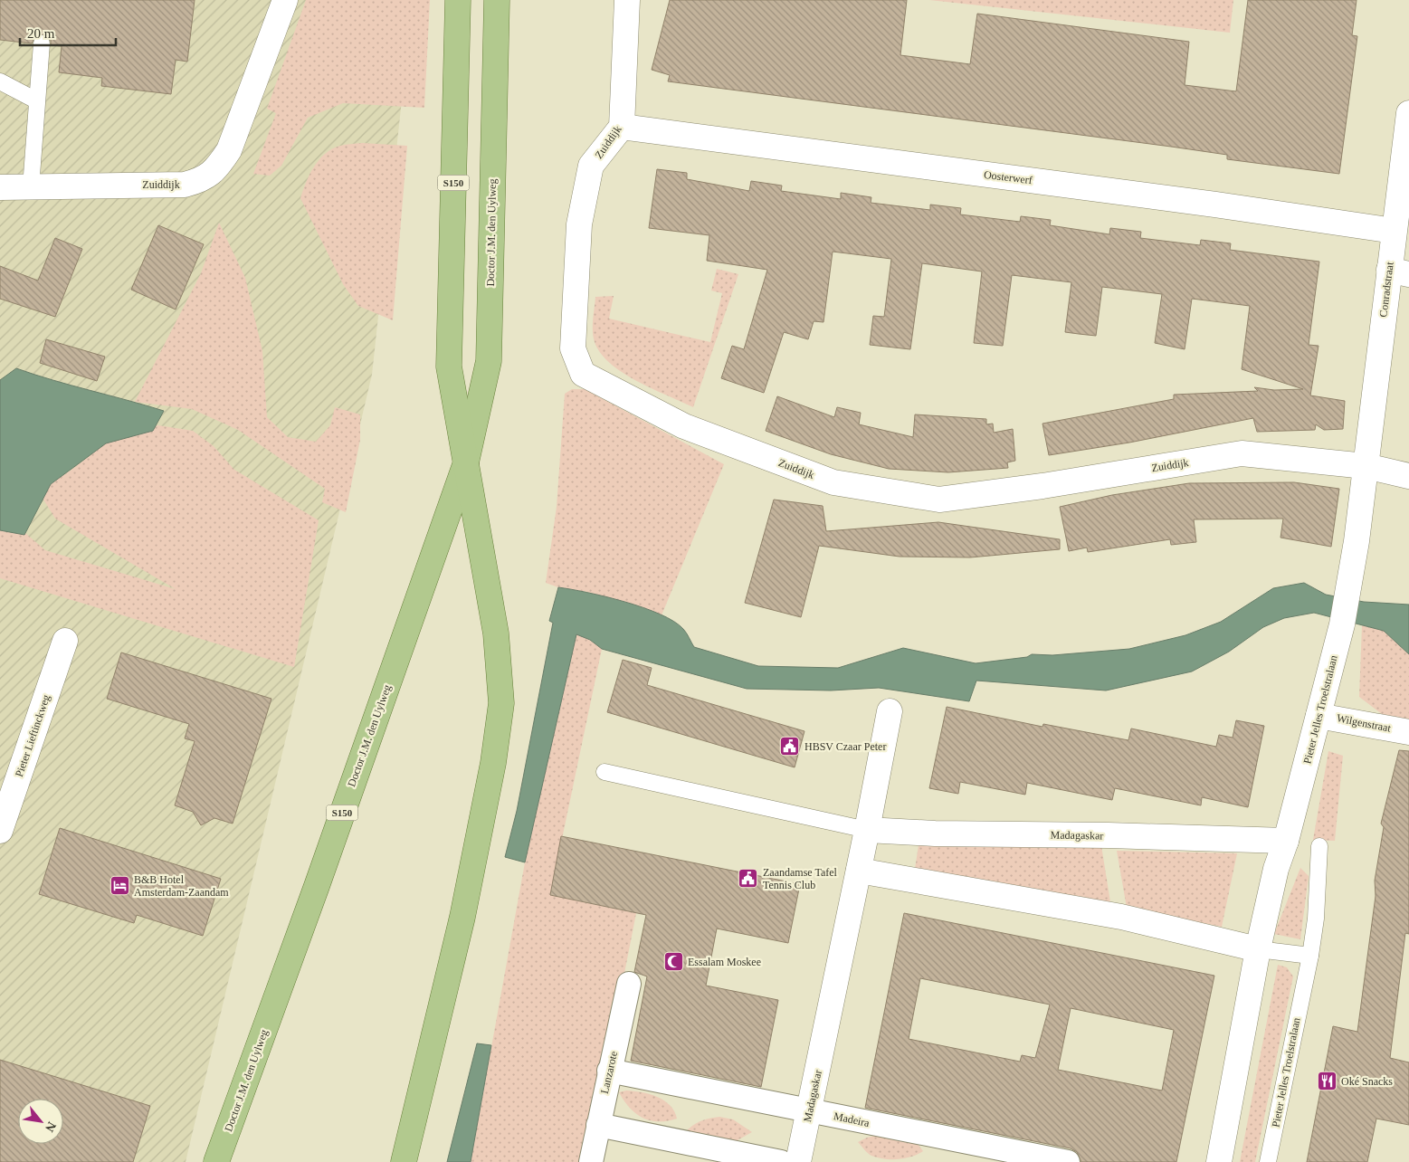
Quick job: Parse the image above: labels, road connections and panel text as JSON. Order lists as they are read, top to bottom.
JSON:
{
  "streets": {
    "main road": ["S150", "Doctor J.M. den Uylweg"],
    "street": [
      "Zuiddijk",
      "Oosterwerf",
      "Conradstraat",
      "Pieter Jelles Troelstralaan",
      "Wilgenstraat",
      "Pieter Lieftinckweg",
      "Madagaskar",
      "Lanzarote",
      "Madeira"
    ]
  },
  "crossings": [
    ["Zuiddijk", "Oosterwerf"],
    ["Zuiddijk", "Conradstraat"],
    ["Zuiddijk", "Pieter Jelles Troelstralaan"],
    ["Oosterwerf", "Conradstraat"],
    ["Conradstraat", "Pieter Jelles Troelstralaan"],
    ["Pieter Jelles Troelstralaan", "Wilgenstraat"],
    ["Pieter Jelles Troelstralaan", "Madagaskar"],
    ["Madagaskar", "Madeira"],
    ["Lanzarote", "Madeira"]
  ],
  "places": {
    "public building": ["HBSV Czaar Peter", "Zaandamse Tafel Tennis Club"],
    "hotel": ["B&B Hotel Amsterdam-Zaandam"],
    "mosque": ["Essalam Moskee"],
    "restaurant": ["Oké Snacks"]
  },
  "scale_bar": "20 m",
  "north": "bottom right"
}
